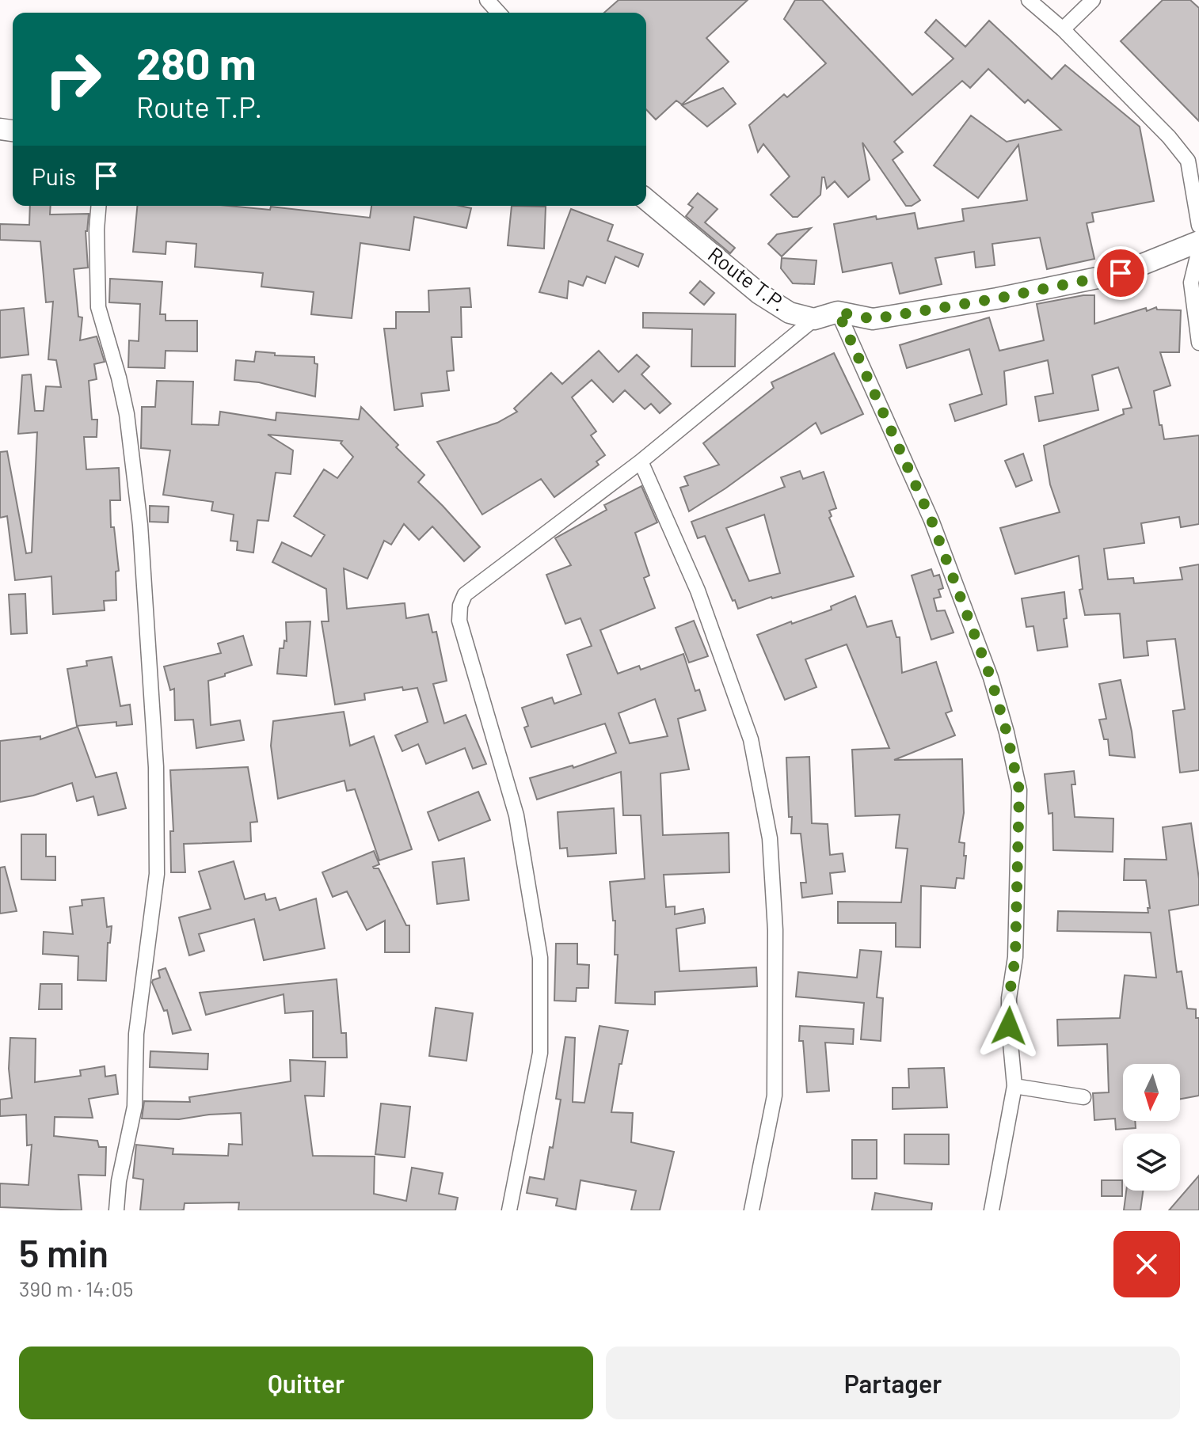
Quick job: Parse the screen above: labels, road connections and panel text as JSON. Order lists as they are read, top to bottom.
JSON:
{
  "streets": {
    "street": ["Route T.P."]
  },
  "north": "bottom",
  "page": {
    "turn": ["280 m", "Route T.P."],
    "then": "Puis",
    "heading": ["5 min", "390 m · 14:05"],
    "buttons": ["Quitter", "Partager"]
  }
}
